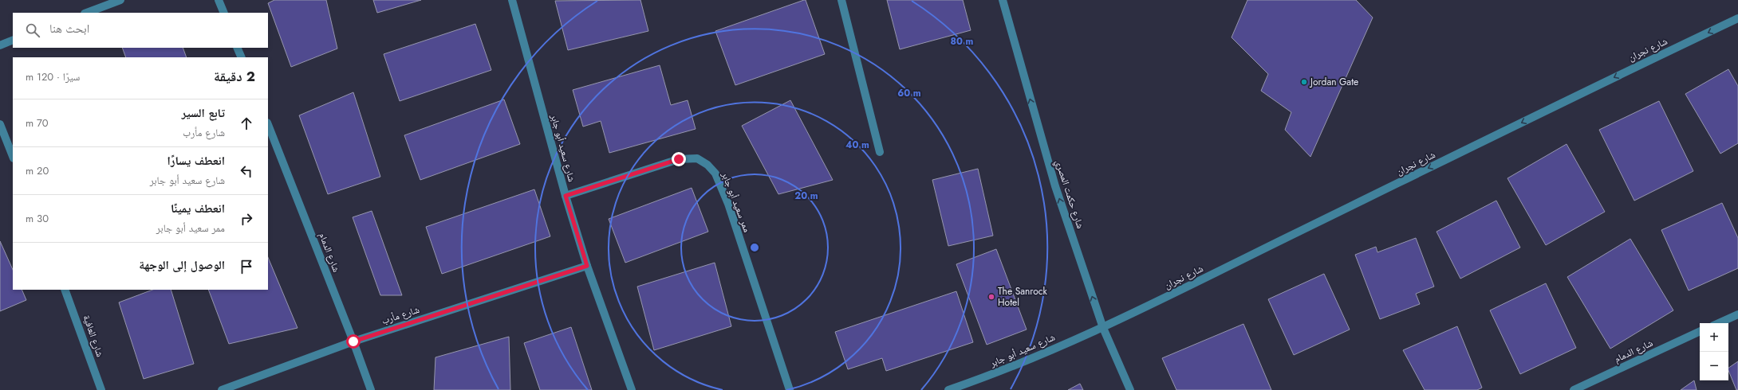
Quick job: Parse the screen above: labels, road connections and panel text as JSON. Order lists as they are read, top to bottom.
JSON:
{
  "streets": {
    "street": [
      "شارع نجران",
      "شارع سعيد أبو جابر",
      "شارع حكمت المصري",
      "ممر سعيد أبو جابر",
      "شارع الدمام",
      "شارع مأرب",
      "شارع العافية"
    ]
  },
  "crossings": [
    ["شارع نجران", "شارع سعيد أبو جابر"],
    ["شارع نجران", "شارع حكمت المصري"],
    ["شارع سعيد أبو جابر", "شارع حكمت المصري"],
    ["شارع سعيد أبو جابر", "ممر سعيد أبو جابر"],
    ["شارع سعيد أبو جابر", "شارع مأرب"],
    ["شارع الدمام", "شارع مأرب"]
  ],
  "one_way": ["شارع نجران", "شارع حكمت المصري"],
  "places": ["Jordan Gate", "The Sanrock Hotel"],
  "page": {
    "search": "ابحث هنا",
    "heading": ["2 دقيقة", "سيرًا · 120 m"],
    "list": [
      ["تابع السير", "شارع مأرب", "70 m"],
      ["انعطف يسارًا", "شارع سعيد أبو جابر", "20 m"],
      ["انعطف يمينًا", "ممر سعيد أبو جابر", "30 m"],
      "الوصول إلى الوجهة"
    ],
    "map_buttons": ["+", "−"]
  },
  "rings": [
    "80 m",
    "60 m",
    "40 m",
    "20 m"
  ]
}
